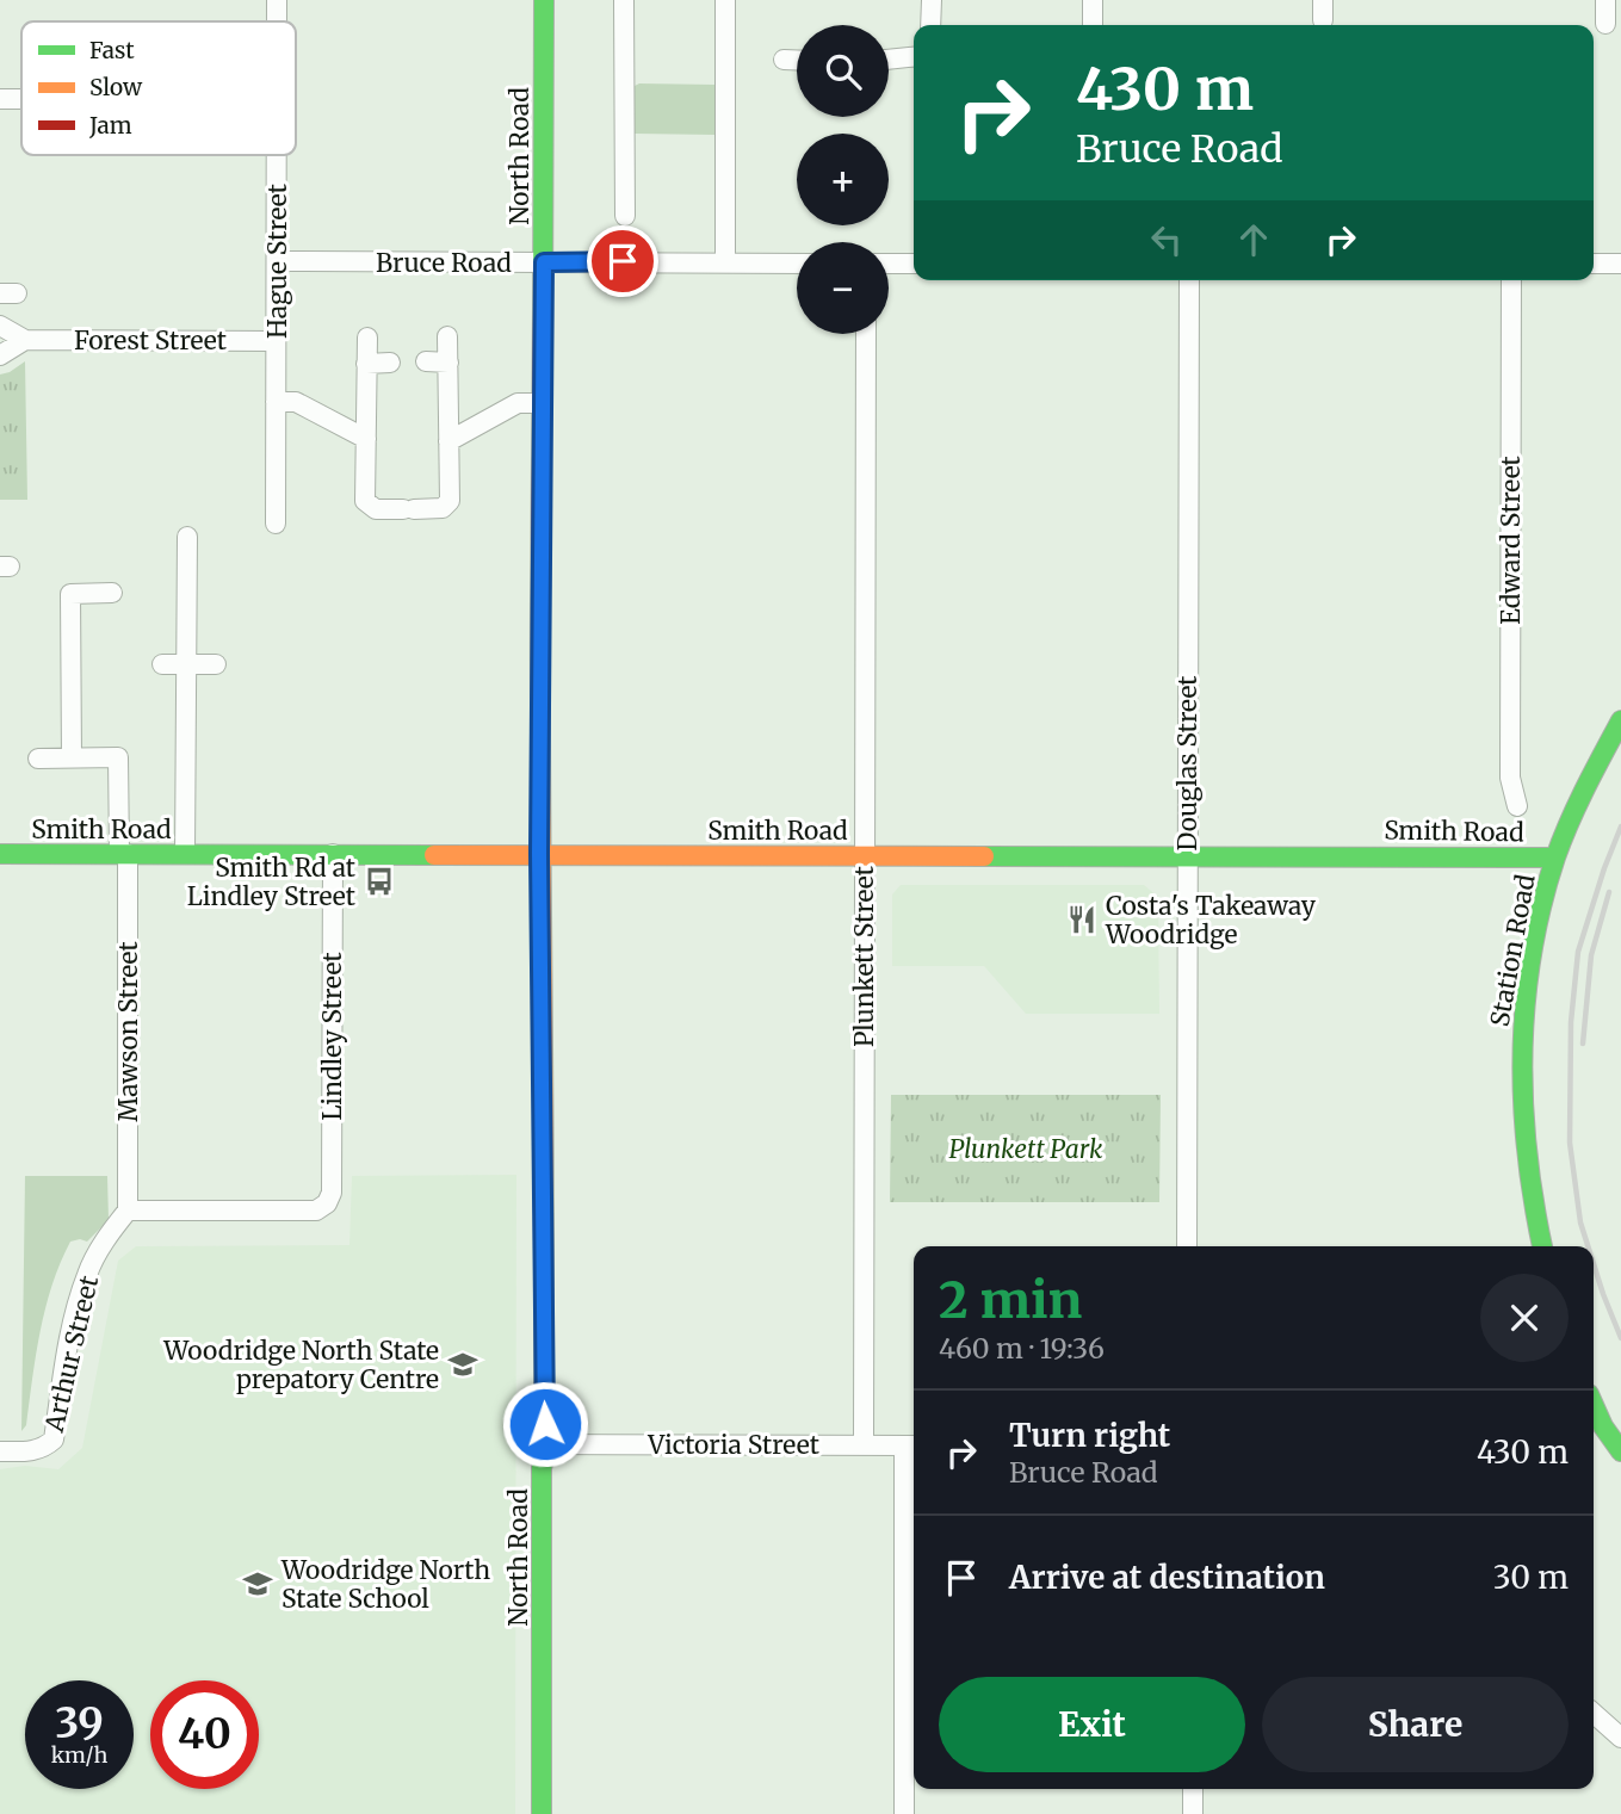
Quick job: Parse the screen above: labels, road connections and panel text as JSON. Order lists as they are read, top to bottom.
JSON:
{
  "streets": {
    "street": [
      "North Road",
      "Hague Street",
      "Bruce Road",
      "Forest Street",
      "Edward Street",
      "Douglas Street",
      "Smith Road",
      "Station Road",
      "Plunkett Street",
      "Mawson Street",
      "Lindley Street",
      "Arthur Street",
      "Victoria Street"
    ]
  },
  "crossings": [
    ["North Road", "Bruce Road"],
    ["North Road", "Smith Road"],
    ["North Road", "Victoria Street"],
    ["Hague Street", "Bruce Road"],
    ["Hague Street", "Forest Street"],
    ["Douglas Street", "Smith Road"],
    ["Smith Road", "Station Road"],
    ["Smith Road", "Plunkett Street"],
    ["Smith Road", "Mawson Street"],
    ["Smith Road", "Lindley Street"],
    ["Plunkett Street", "Victoria Street"],
    ["Mawson Street", "Lindley Street"],
    ["Mawson Street", "Arthur Street"],
    ["Lindley Street", "Arthur Street"]
  ],
  "parks": ["Plunkett Park"],
  "places": {
    "bus stop": ["Smith Rd at Lindley Street"],
    "restaurant": ["Costa's Takeaway Woodridge"],
    "school or university": ["Woodridge North State prepatory Centre", "Woodridge North State School"]
  },
  "legend": ["Fast", "Slow", "Jam"],
  "page": {
    "map_buttons": ["+", "−"],
    "turn": ["430 m", "Bruce Road"],
    "heading": ["2 min", "460 m · 19:36"],
    "list": [
      {
        "name": "Turn right",
        "note": "Bruce Road",
        "value": "430 m"
      },
      {
        "name": "Arrive at destination",
        "value": "30 m"
      }
    ],
    "buttons": ["Exit", "Share"],
    "speed": "39 km/h",
    "limit": "40"
  }
}
